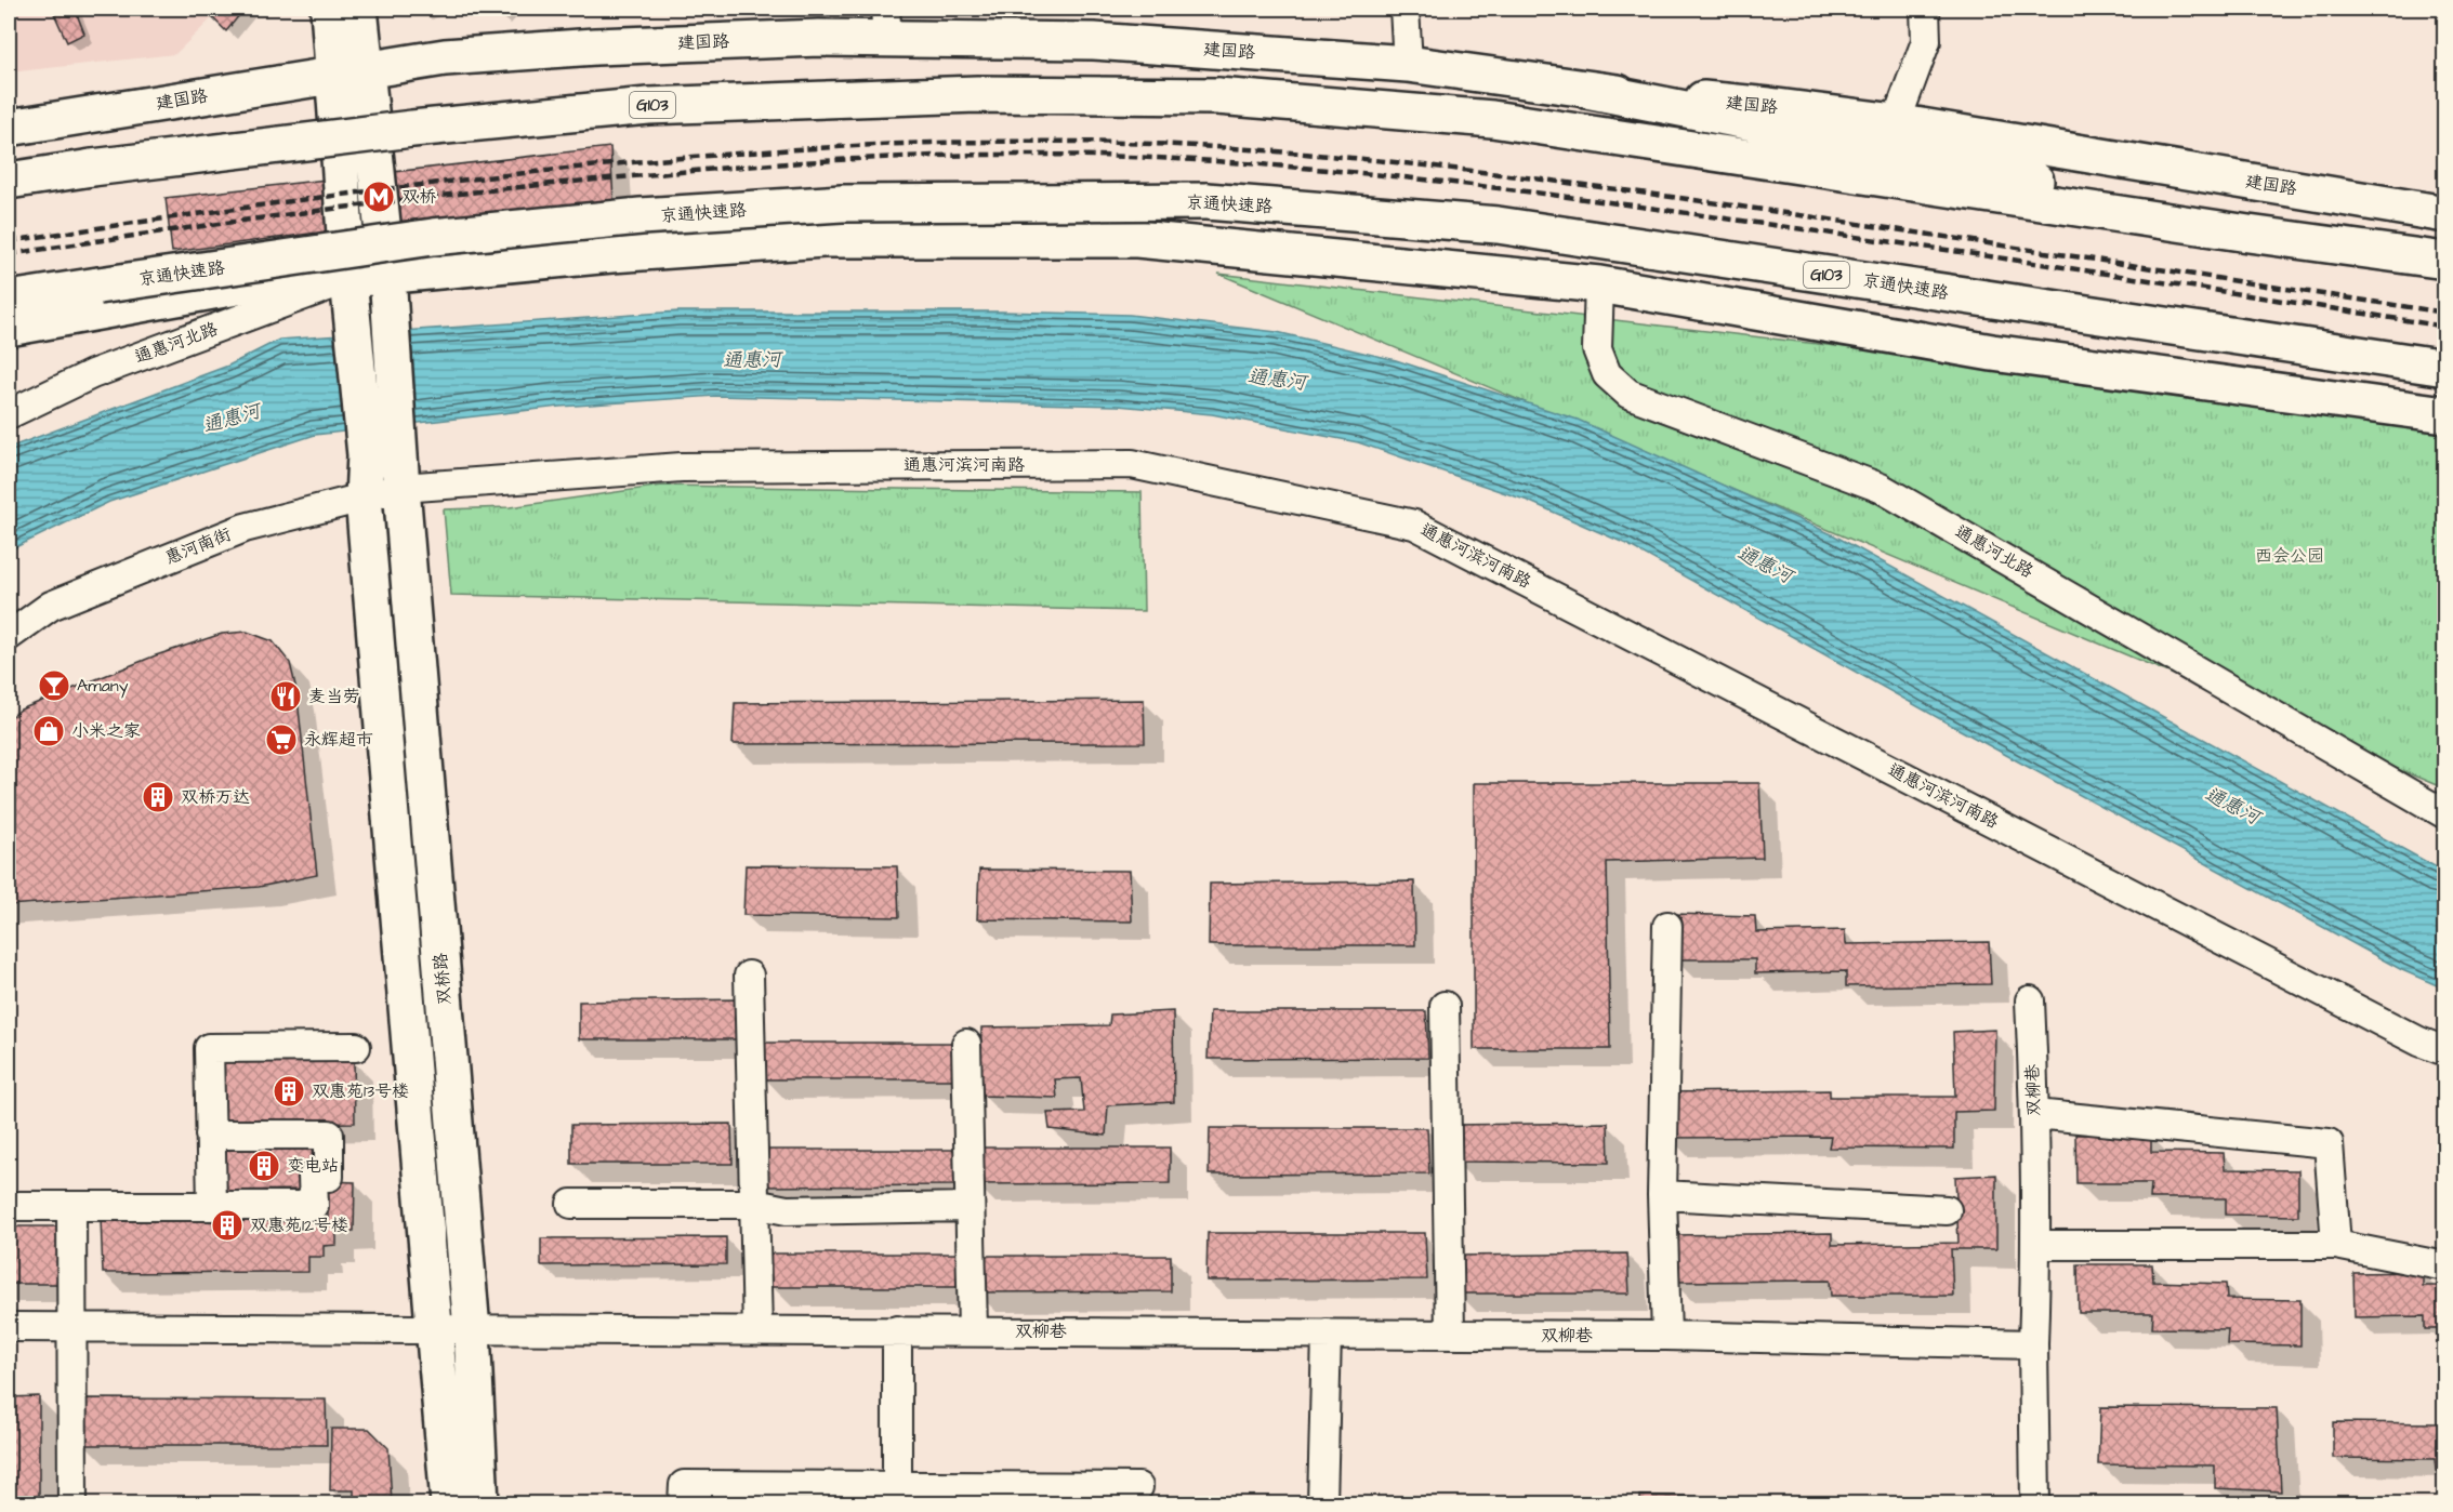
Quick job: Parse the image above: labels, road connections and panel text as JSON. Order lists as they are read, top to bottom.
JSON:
{
  "streets": {
    "main road": [
      "建国路",
      "G103",
      "京通快速路",
      "双桥路"
    ],
    "street": [
      "通惠河北路",
      "通惠河滨河南路",
      "惠河南街",
      "双柳巷"
    ]
  },
  "crossings": [
    ["建国路", "双桥路"],
    ["通惠河滨河南路", "惠河南街"],
    ["通惠河滨河南路", "双桥路"],
    ["惠河南街", "双桥路"],
    ["双桥路", "双柳巷"]
  ],
  "water": ["通惠河"],
  "parks": ["西会公园"],
  "places": {
    "metro station": ["双桥"],
    "bar": ["Amany"],
    "restaurant": ["麦当劳"],
    "shop": ["小米之家"],
    "supermarket": ["永辉超市"],
    "building": [
      "双桥万达",
      "双惠苑13号楼",
      "变电站",
      "双惠苑12号楼"
    ]
  }
}
